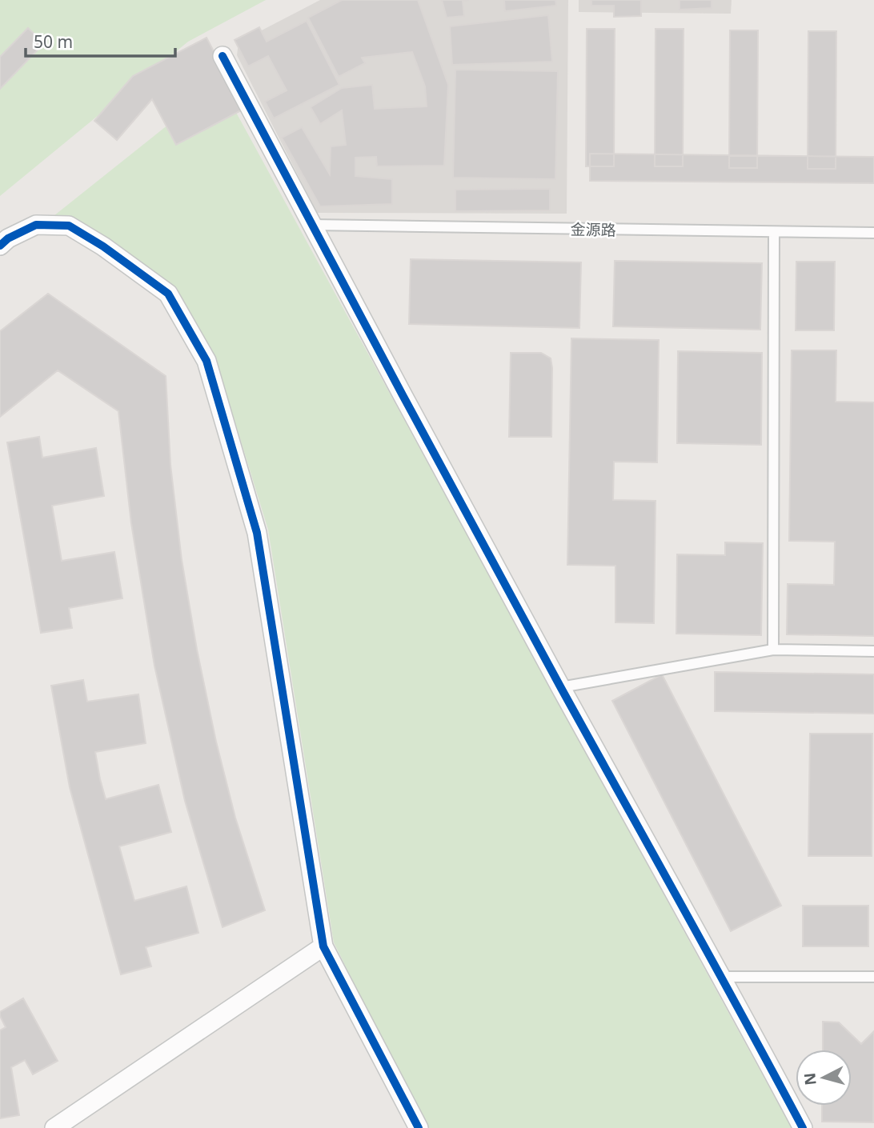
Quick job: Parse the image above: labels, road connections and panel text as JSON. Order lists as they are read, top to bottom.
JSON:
{
  "streets": {
    "lane": ["金源路"]
  },
  "scale_bar": "50 m",
  "north": "left"
}
